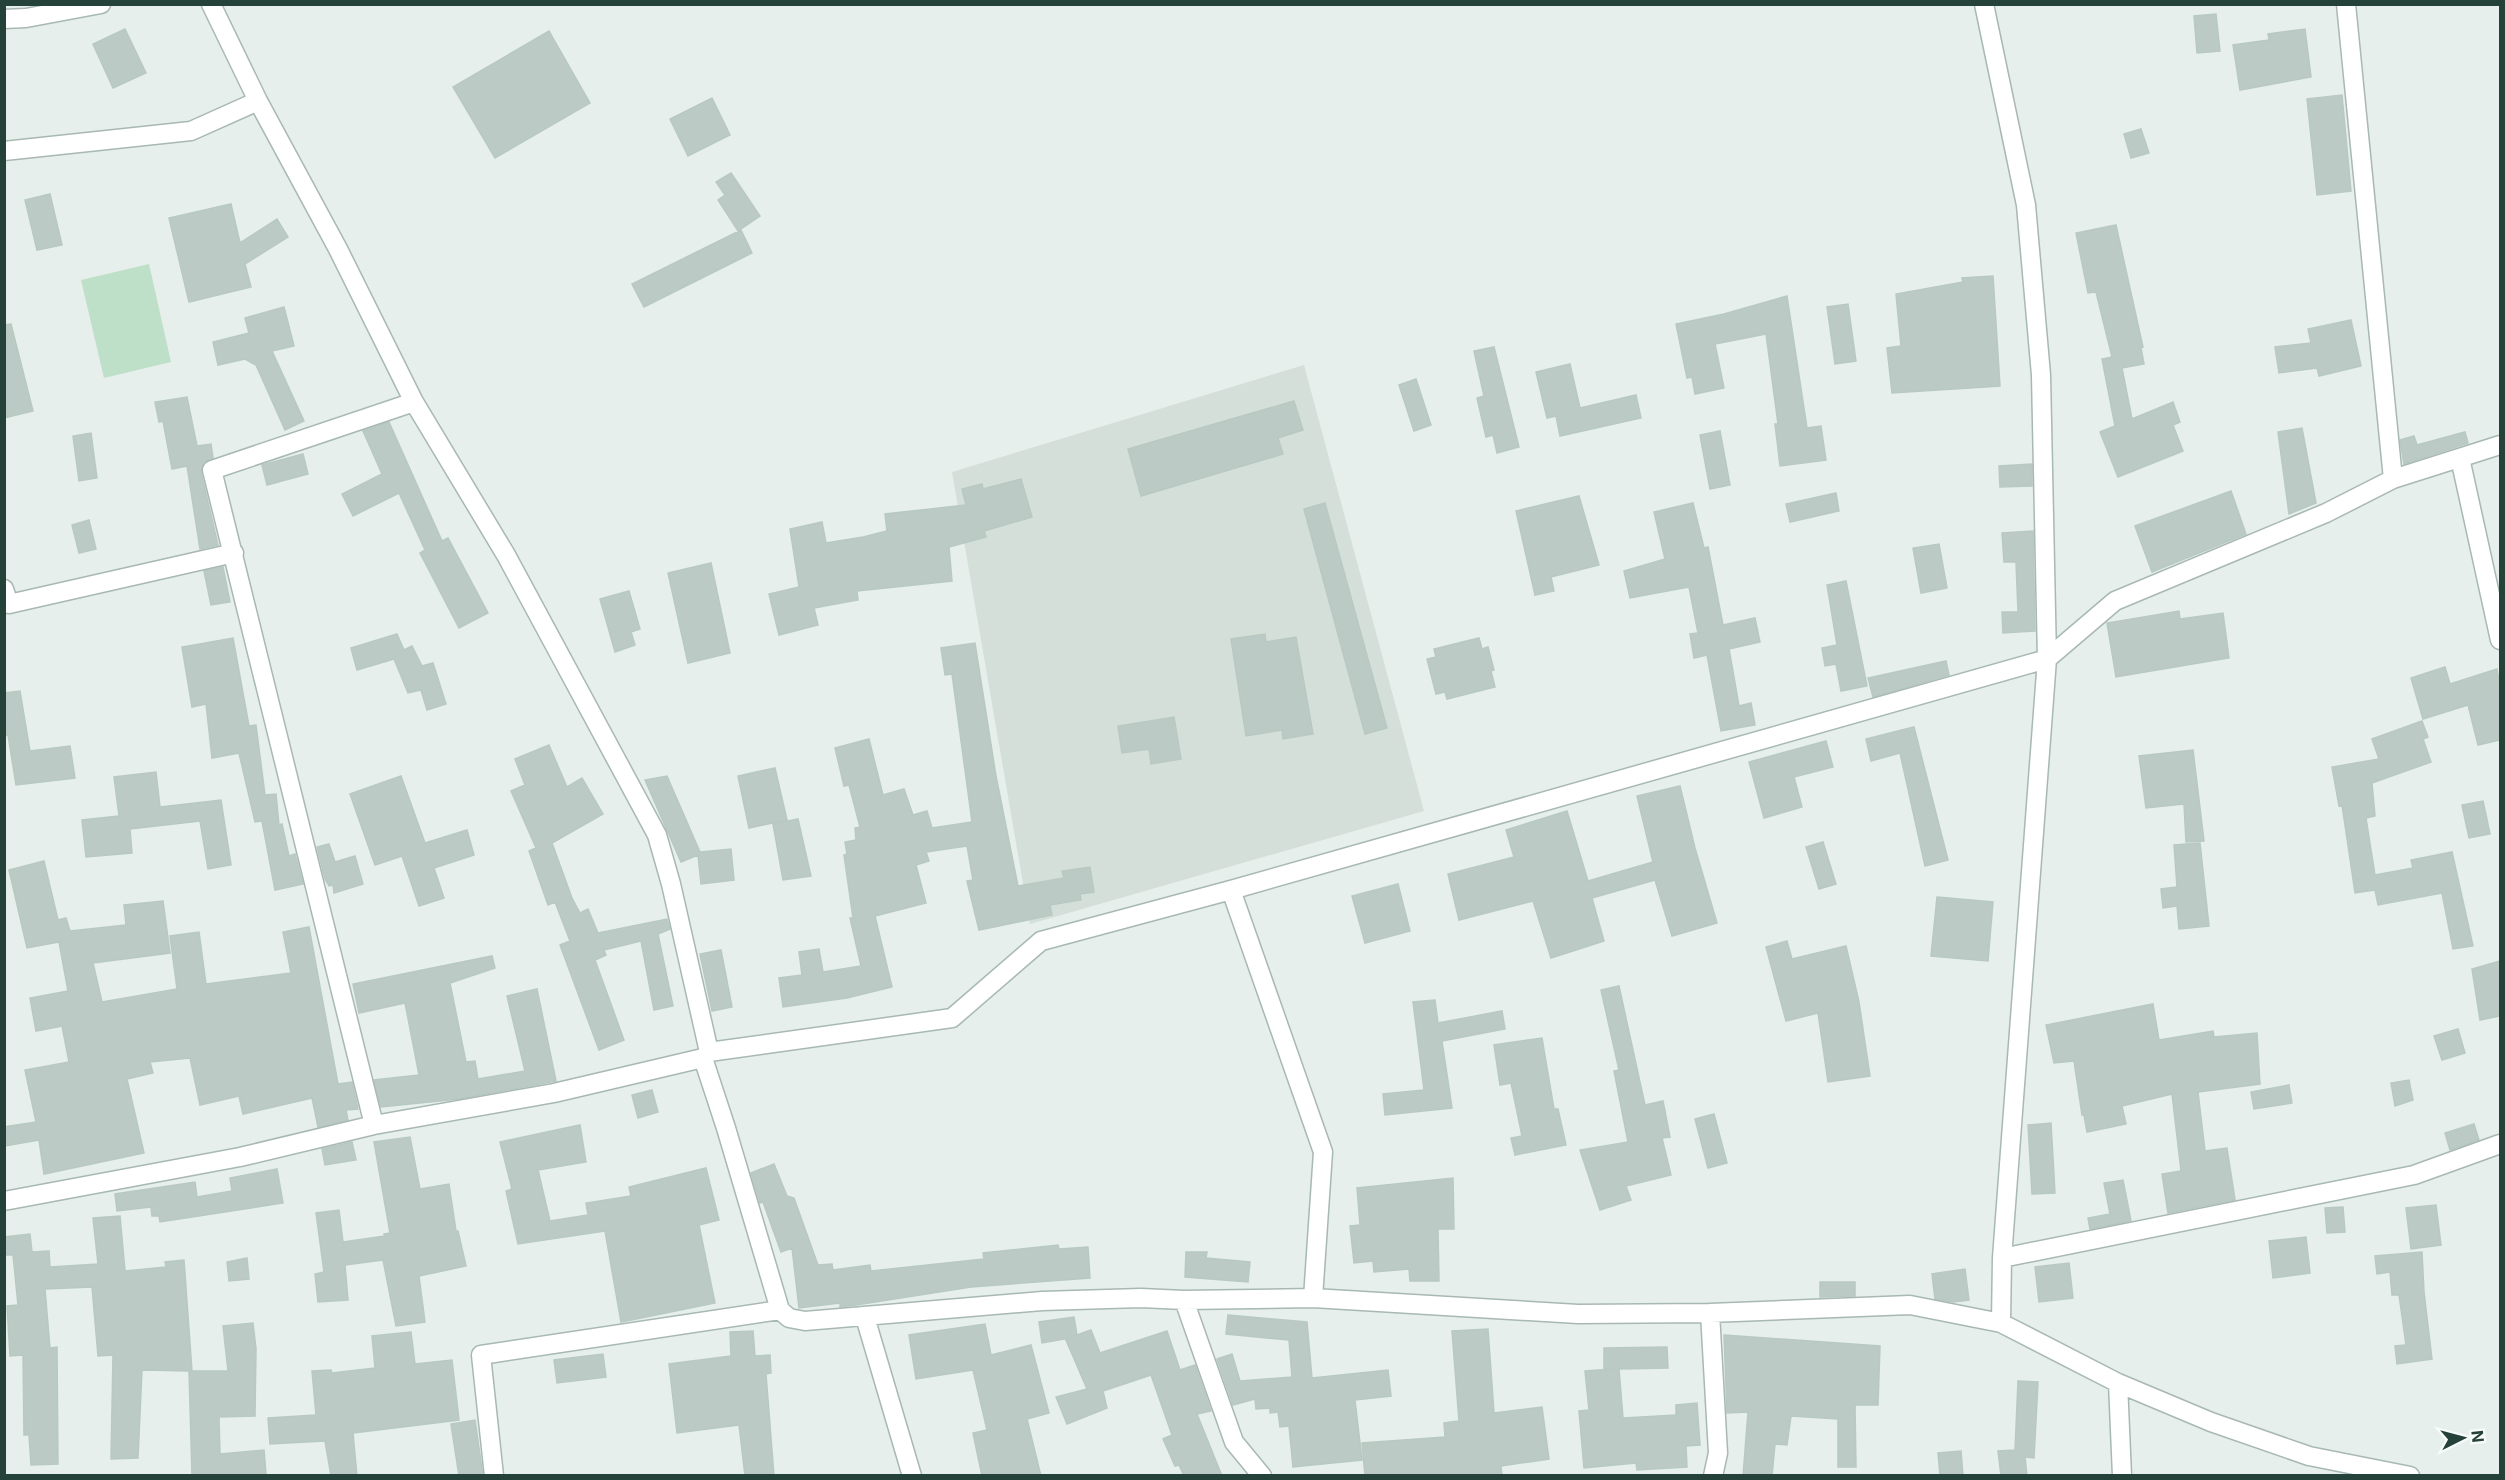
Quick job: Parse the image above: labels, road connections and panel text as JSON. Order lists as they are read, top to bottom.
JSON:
{
  "north": "right"
}
